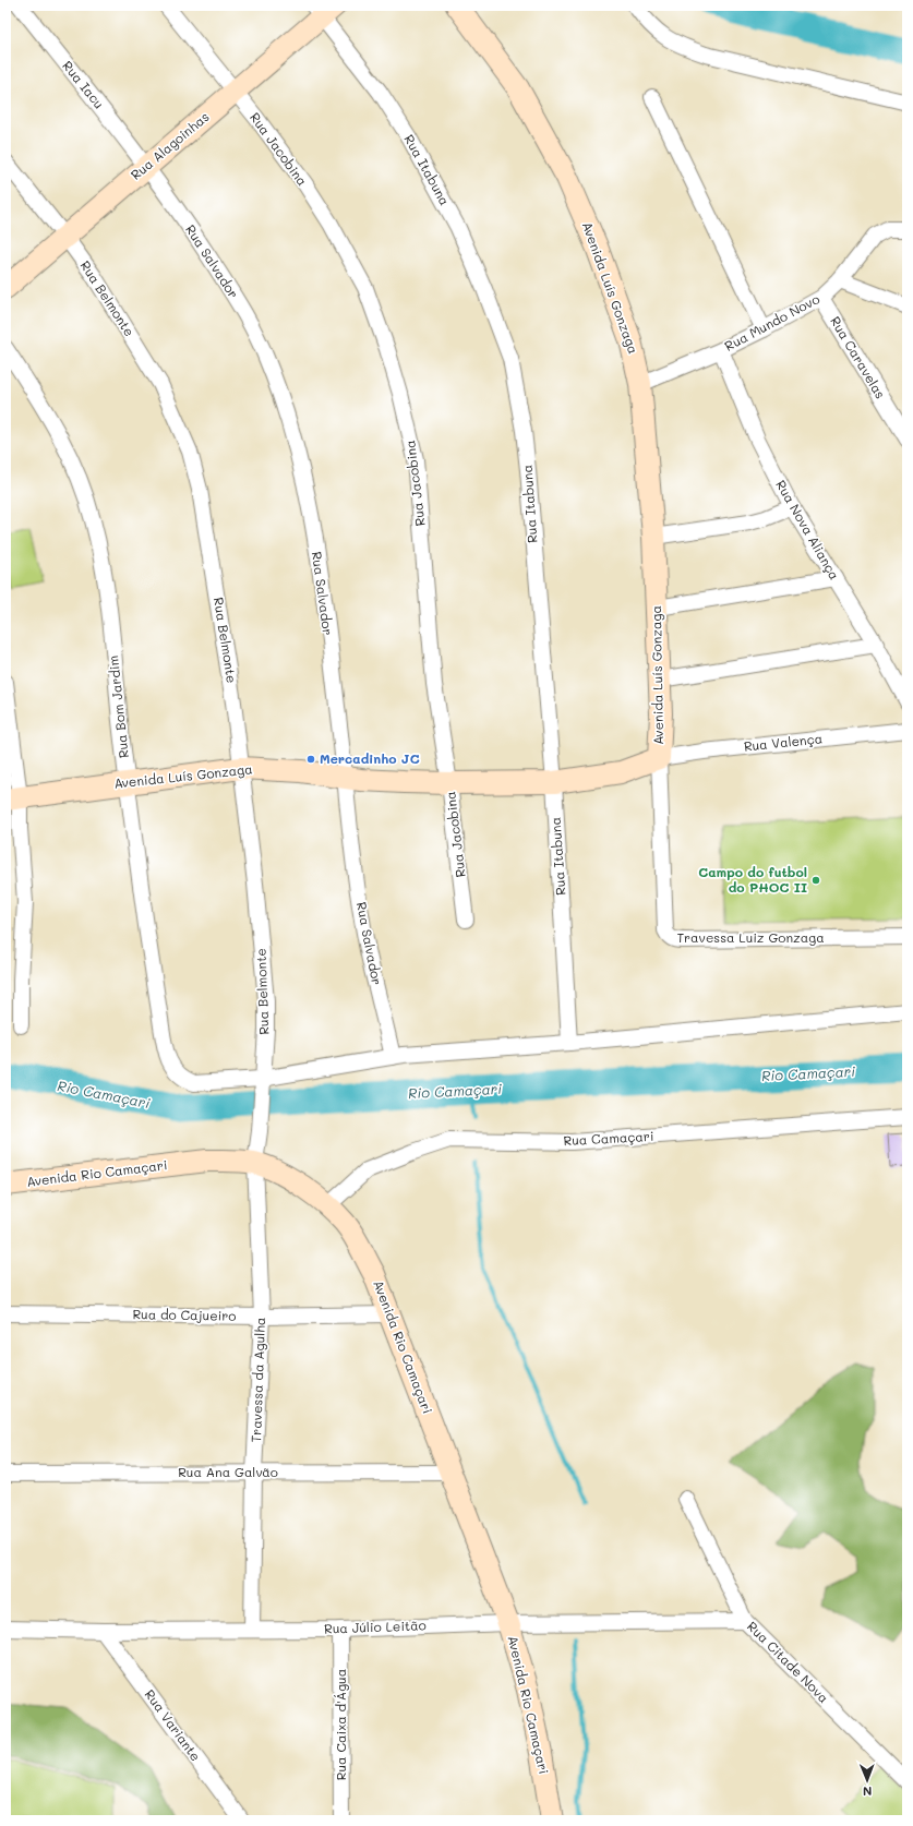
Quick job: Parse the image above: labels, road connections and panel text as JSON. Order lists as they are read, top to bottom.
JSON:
{
  "streets": {
    "street": [
      "Rua Iacu",
      "Rua Alagoinhas",
      "Rua Jacobina",
      "Rua Itabuna",
      "Rua Salvador",
      "Avenida Luís Gonzaga",
      "Rua Belmonte",
      "Rua Mundo Novo",
      "Rua Caravelas",
      "Rua Nova Aliança",
      "Rua Bom Jardim",
      "Rua Valença",
      "Travessa Luiz Gonzaga",
      "Rua Camaçari",
      "Avenida Rio Camaçari",
      "Rua do Cajueiro",
      "Travessa da Agulha",
      "Rua Ana Galvão",
      "Rua Júlio Leitão",
      "Rua Citade Nova",
      "Rua Caixa d'Água",
      "Rua Variante"
    ]
  },
  "crossings": [
    ["Rua Iacu", "Rua Alagoinhas"],
    ["Rua Iacu", "Rua Salvador"],
    ["Rua Alagoinhas", "Rua Jacobina"],
    ["Rua Alagoinhas", "Rua Itabuna"],
    ["Rua Alagoinhas", "Rua Salvador"],
    ["Rua Alagoinhas", "Rua Belmonte"],
    ["Rua Jacobina", "Avenida Luís Gonzaga"],
    ["Rua Itabuna", "Avenida Luís Gonzaga"],
    ["Rua Itabuna", "Rua Bom Jardim"],
    ["Rua Salvador", "Avenida Luís Gonzaga"],
    ["Rua Salvador", "Rua Bom Jardim"],
    ["Avenida Luís Gonzaga", "Rua Belmonte"],
    ["Avenida Luís Gonzaga", "Rua Mundo Novo"],
    ["Avenida Luís Gonzaga", "Rua Bom Jardim"],
    ["Avenida Luís Gonzaga", "Rua Valença"],
    ["Avenida Luís Gonzaga", "Travessa Luiz Gonzaga"],
    ["Rua Belmonte", "Rua Bom Jardim"],
    ["Rua Belmonte", "Travessa da Agulha"],
    ["Rua Mundo Novo", "Rua Caravelas"],
    ["Rua Mundo Novo", "Rua Nova Aliança"],
    ["Rua Bom Jardim", "Travessa da Agulha"],
    ["Rua Valença", "Travessa Luiz Gonzaga"],
    ["Rua Camaçari", "Avenida Rio Camaçari"],
    ["Avenida Rio Camaçari", "Rua do Cajueiro"],
    ["Avenida Rio Camaçari", "Travessa da Agulha"],
    ["Avenida Rio Camaçari", "Rua Ana Galvão"],
    ["Avenida Rio Camaçari", "Rua Júlio Leitão"],
    ["Rua do Cajueiro", "Travessa da Agulha"],
    ["Travessa da Agulha", "Rua Ana Galvão"],
    ["Travessa da Agulha", "Rua Júlio Leitão"],
    ["Rua Júlio Leitão", "Rua Citade Nova"],
    ["Rua Júlio Leitão", "Rua Caixa d'Água"],
    ["Rua Júlio Leitão", "Rua Variante"]
  ],
  "water": ["Rio Camaçari"],
  "places": ["Mercadinho JC", "Campo do futbol do PHOC II"],
  "north": "bottom"
}
